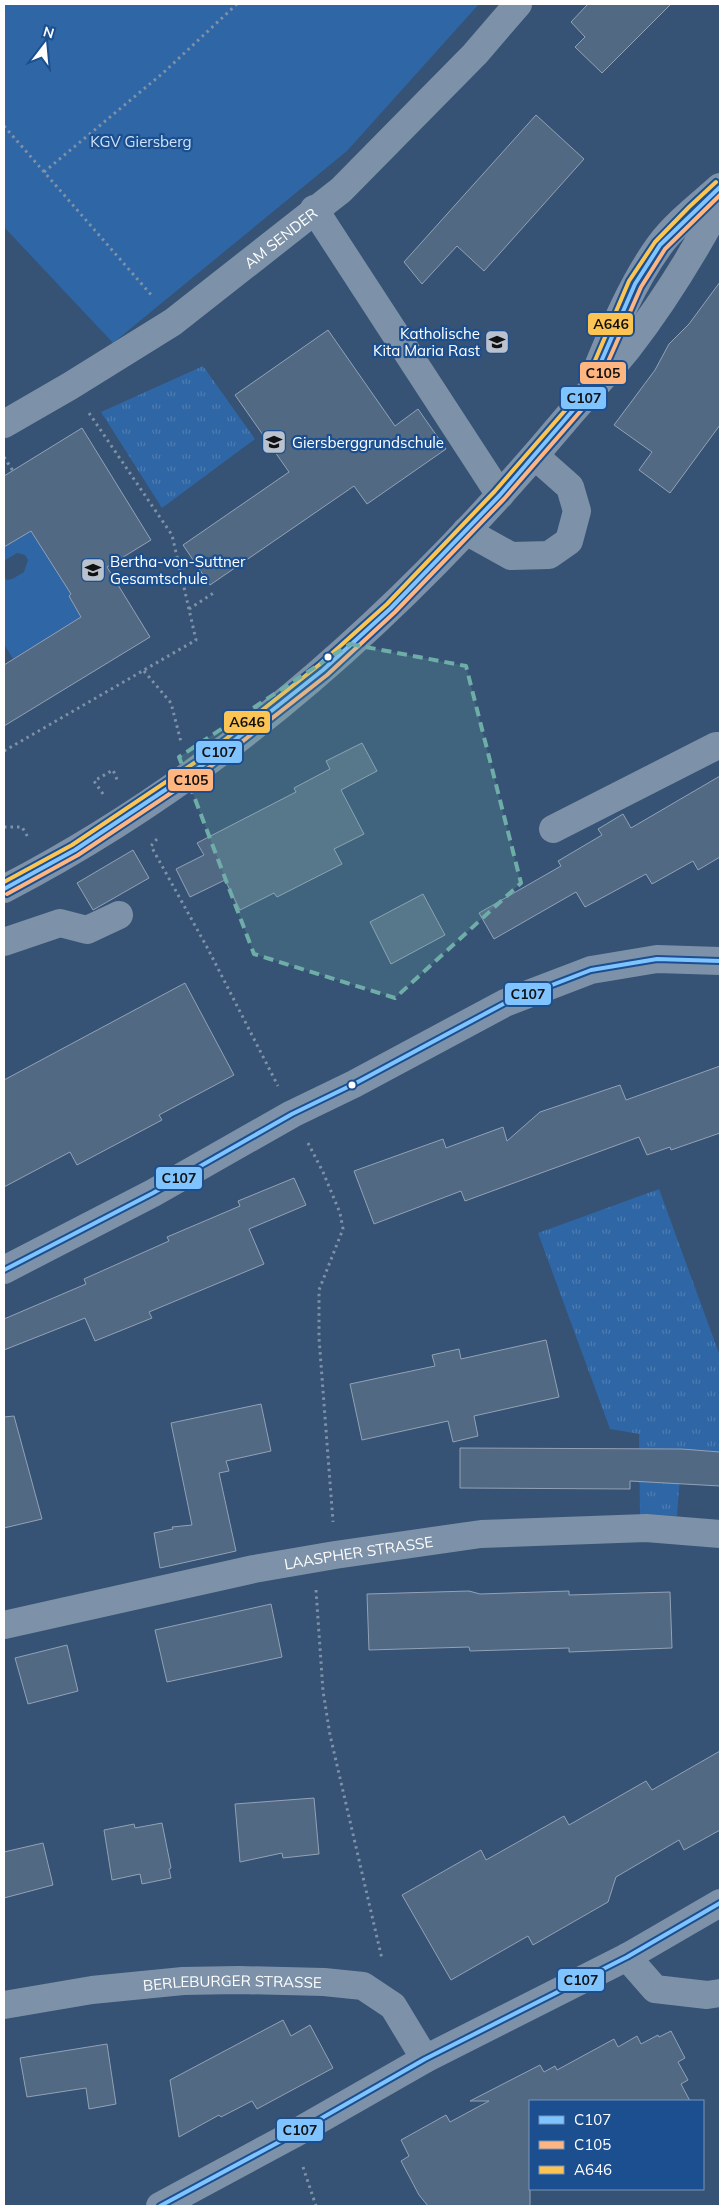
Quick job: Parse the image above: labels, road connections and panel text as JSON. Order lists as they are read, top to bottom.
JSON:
{
  "streets": {
    "street": ["AM SENDER", "LAASPHER STRASSE", "BERLEBURGER STRASSE"]
  },
  "parks": ["KGV Giersberg"],
  "places": {
    "school or university": ["Katholische Kita Maria Rast", "Giersberggrundschule", "Bertha-von-Suttner Gesamtschule"]
  },
  "lines": ["transit line A646", "transit line C107", "transit line C105"],
  "legend": ["C107", "C105", "A646"],
  "north": "top"
}
